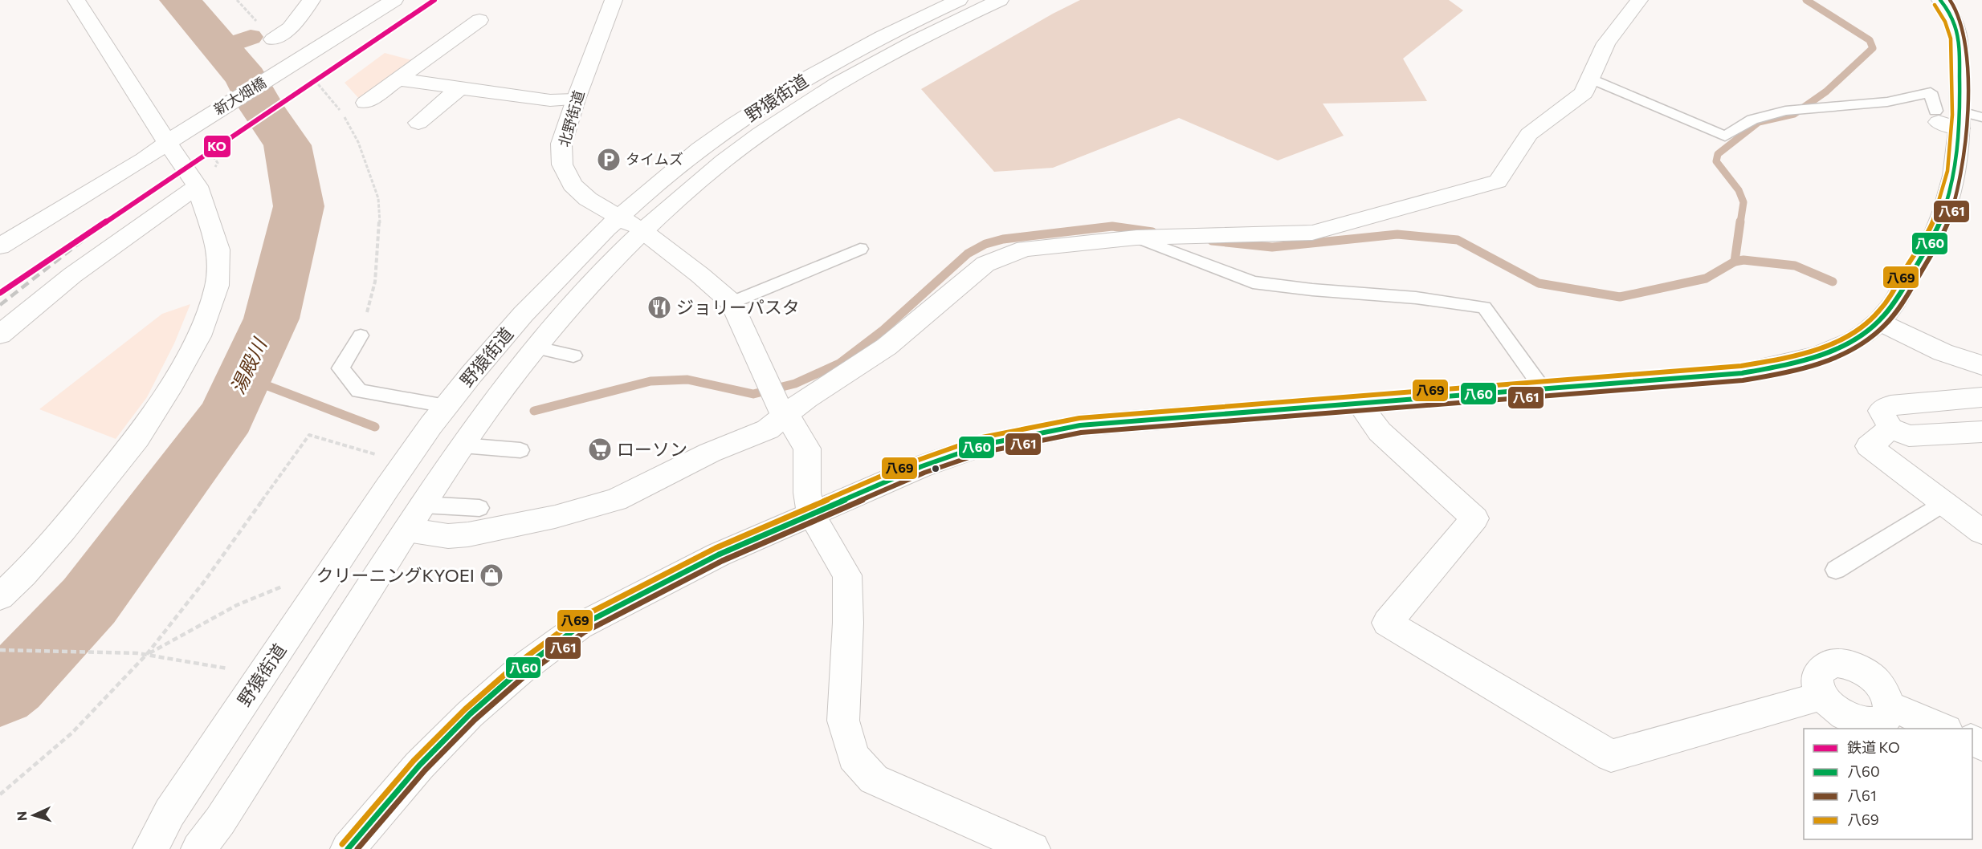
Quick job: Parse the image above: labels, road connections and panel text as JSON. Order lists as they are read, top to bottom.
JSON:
{
  "streets": {
    "street": ["新大畑橋", "野猿街道", "北野街道"]
  },
  "crossings": [
    ["野猿街道", "北野街道"]
  ],
  "water": ["湯殿川"],
  "places": {
    "parking": ["タイムズ"],
    "restaurant": ["ジョリーパスタ"],
    "supermarket": ["ローソン"],
    "shop": ["クリーニングKYOEI"]
  },
  "lines": [
    "rail line KO",
    "transit line 八60",
    "transit line 八61",
    "transit line 八69"
  ],
  "legend": [
    "鉄道 KO",
    "八60",
    "八61",
    "八69"
  ],
  "north": "left"
}
